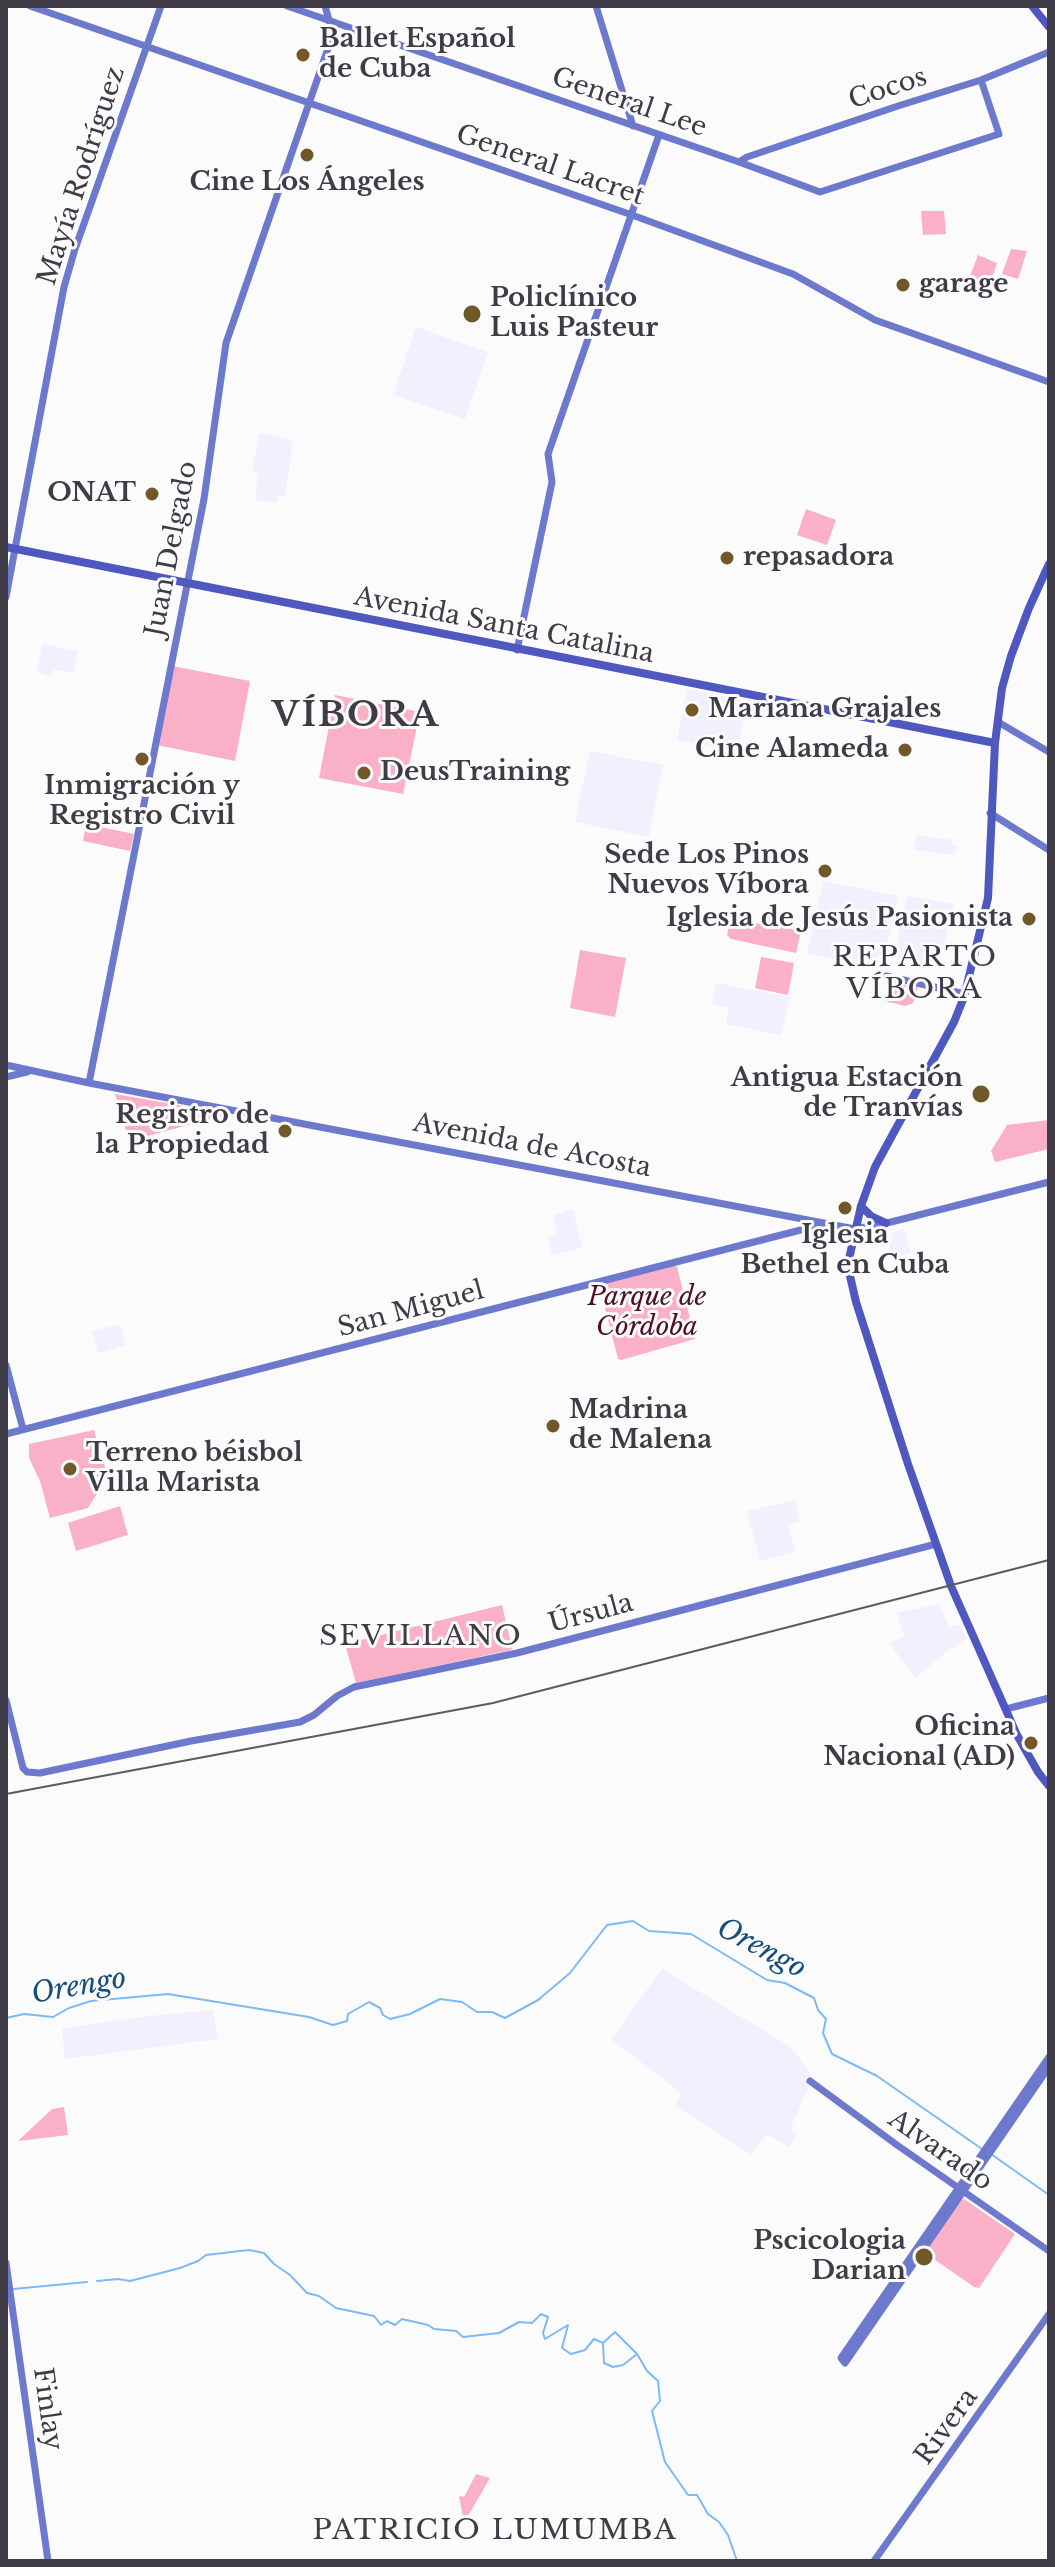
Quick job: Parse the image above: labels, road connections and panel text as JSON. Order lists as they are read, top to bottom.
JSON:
{
  "streets": {
    "main road": ["Avenida Santa Catalina"],
    "street": [
      "Cocos",
      "General Lee",
      "General Lacret",
      "Mayía Rodríguez",
      "Juan Delgado",
      "Avenida de Acosta",
      "San Miguel",
      "Úrsula",
      "Alvarado",
      "Finlay",
      "Rivera"
    ]
  },
  "crossings": [
    ["Cocos", "General Lee"],
    ["General Lee", "Juan Delgado"],
    ["General Lacret", "Mayía Rodríguez"],
    ["General Lacret", "Juan Delgado"],
    ["Mayía Rodríguez", "Avenida Santa Catalina"],
    ["Juan Delgado", "Avenida Santa Catalina"],
    ["Juan Delgado", "Avenida de Acosta"],
    ["Avenida de Acosta", "San Miguel"]
  ],
  "districts": [
    "VÍBORA",
    "REPARTO VÍBORA",
    "SEVILLANO",
    "PATRICIO LUMUMBA"
  ],
  "water": ["Orengo"],
  "parks": ["Parque de Córdoba"],
  "places": [
    "Ballet Español de Cuba",
    "Cine Los Ángeles",
    "garage",
    "Policlínico Luis Pasteur",
    "ONAT",
    "repasadora",
    "Mariana Grajales",
    "Cine Alameda",
    "Inmigración y Registro Civil",
    "DeusTraining",
    "Sede Los Pinos Nuevos Víbora",
    "Iglesia de Jesús Pasionista",
    "Antigua Estación de Tranvías",
    "Registro de la Propiedad",
    "Iglesia Bethel en Cuba",
    "Madrina de Malena",
    "Terreno béisbol Villa Marista",
    "Oficina Nacional (AD)",
    "Pscicologia Darian"
  ]
}
